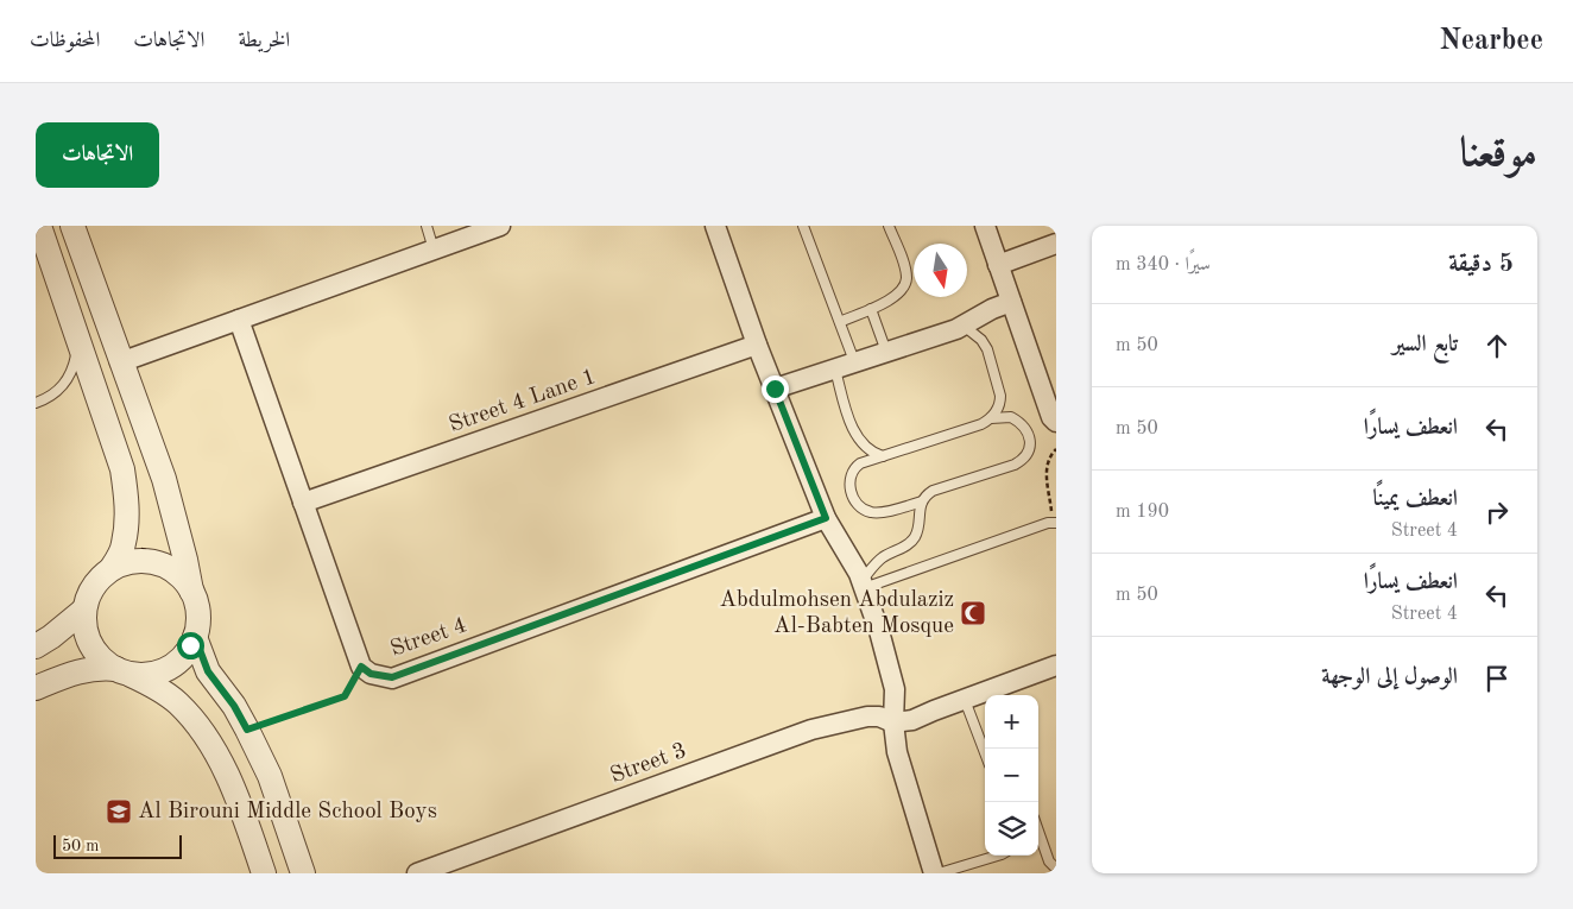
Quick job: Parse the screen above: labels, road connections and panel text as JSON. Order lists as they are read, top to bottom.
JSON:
{
  "streets": {
    "street": ["Street 4 Lane 1", "Street 4", "Street 3"]
  },
  "places": {
    "mosque": ["Abdulmohsen Abdulaziz Al-Babten Mosque"],
    "school or university": ["Al Birouni Middle School Boys"]
  },
  "scale_bar": "50 m",
  "north": "bottom",
  "page": {
    "header": "Nearbee",
    "nav": ["الخريطة", "الاتجاهات", "المحفوظات"],
    "title": "موقعنا",
    "buttons": "الاتجاهات",
    "heading": ["5 دقيقة", "سيرًا · 340 m"],
    "list": [
      ["تابع السير", "50 m"],
      ["انعطف يسارًا", "50 m"],
      ["انعطف يمينًا", "Street 4", "190 m"],
      ["انعطف يسارًا", "Street 4", "50 m"],
      "الوصول إلى الوجهة"
    ],
    "map_buttons": ["+", "−"],
    "scale": "50 m"
  }
}
